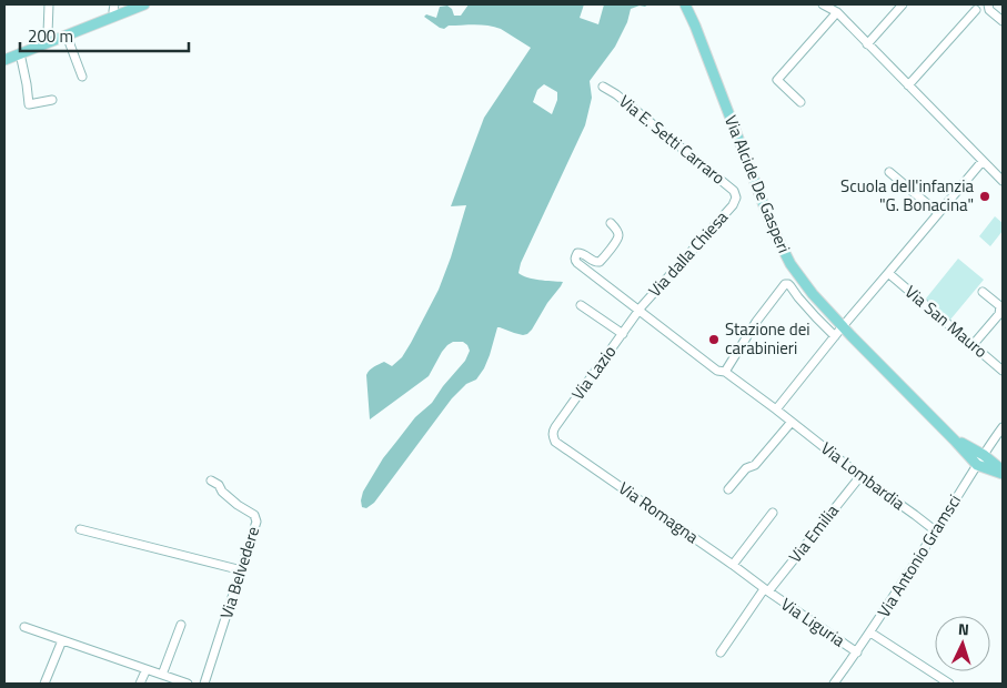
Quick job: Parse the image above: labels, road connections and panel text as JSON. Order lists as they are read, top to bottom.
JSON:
{
  "streets": {
    "main road": ["Via Alcide De Gasperi"],
    "street": [
      "Via E. Setti Carraro",
      "Via dalla Chiesa",
      "Via San Mauro",
      "Via Lazio",
      "Via Lombardia",
      "Via Romagna",
      "Via Emilia",
      "Via Antonio Gramsci",
      "Via Belvedere",
      "Via Liguria"
    ]
  },
  "crossings": [
    ["Via E. Setti Carraro", "Via dalla Chiesa"],
    ["Via Alcide De Gasperi", "Via Antonio Gramsci"],
    ["Via dalla Chiesa", "Via Lazio"],
    ["Via dalla Chiesa", "Via Lombardia"],
    ["Via Lazio", "Via Lombardia"],
    ["Via Lazio", "Via Romagna"],
    ["Via Lombardia", "Via Emilia"],
    ["Via Lombardia", "Via Antonio Gramsci"],
    ["Via Romagna", "Via Emilia"],
    ["Via Romagna", "Via Liguria"],
    ["Via Emilia", "Via Liguria"],
    ["Via Antonio Gramsci", "Via Liguria"]
  ],
  "places": ["Scuola dell'infanzia \"G. Bonacina\"", "Stazione dei carabinieri"],
  "scale_bar": "200 m",
  "north": "top"
}
